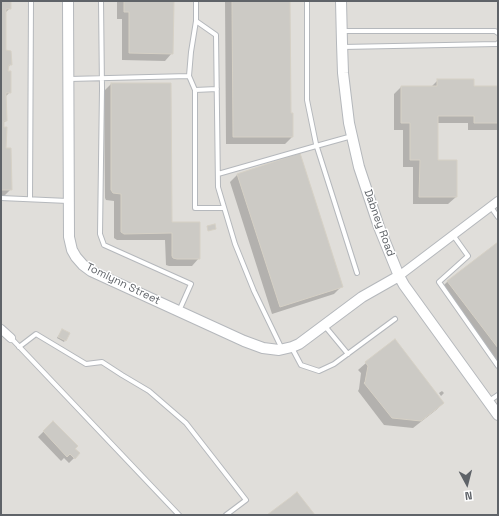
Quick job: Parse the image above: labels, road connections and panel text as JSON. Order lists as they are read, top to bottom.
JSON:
{
  "streets": {
    "street": ["Dabney Road", "Tomlynn Street"]
  },
  "north": "bottom"
}
